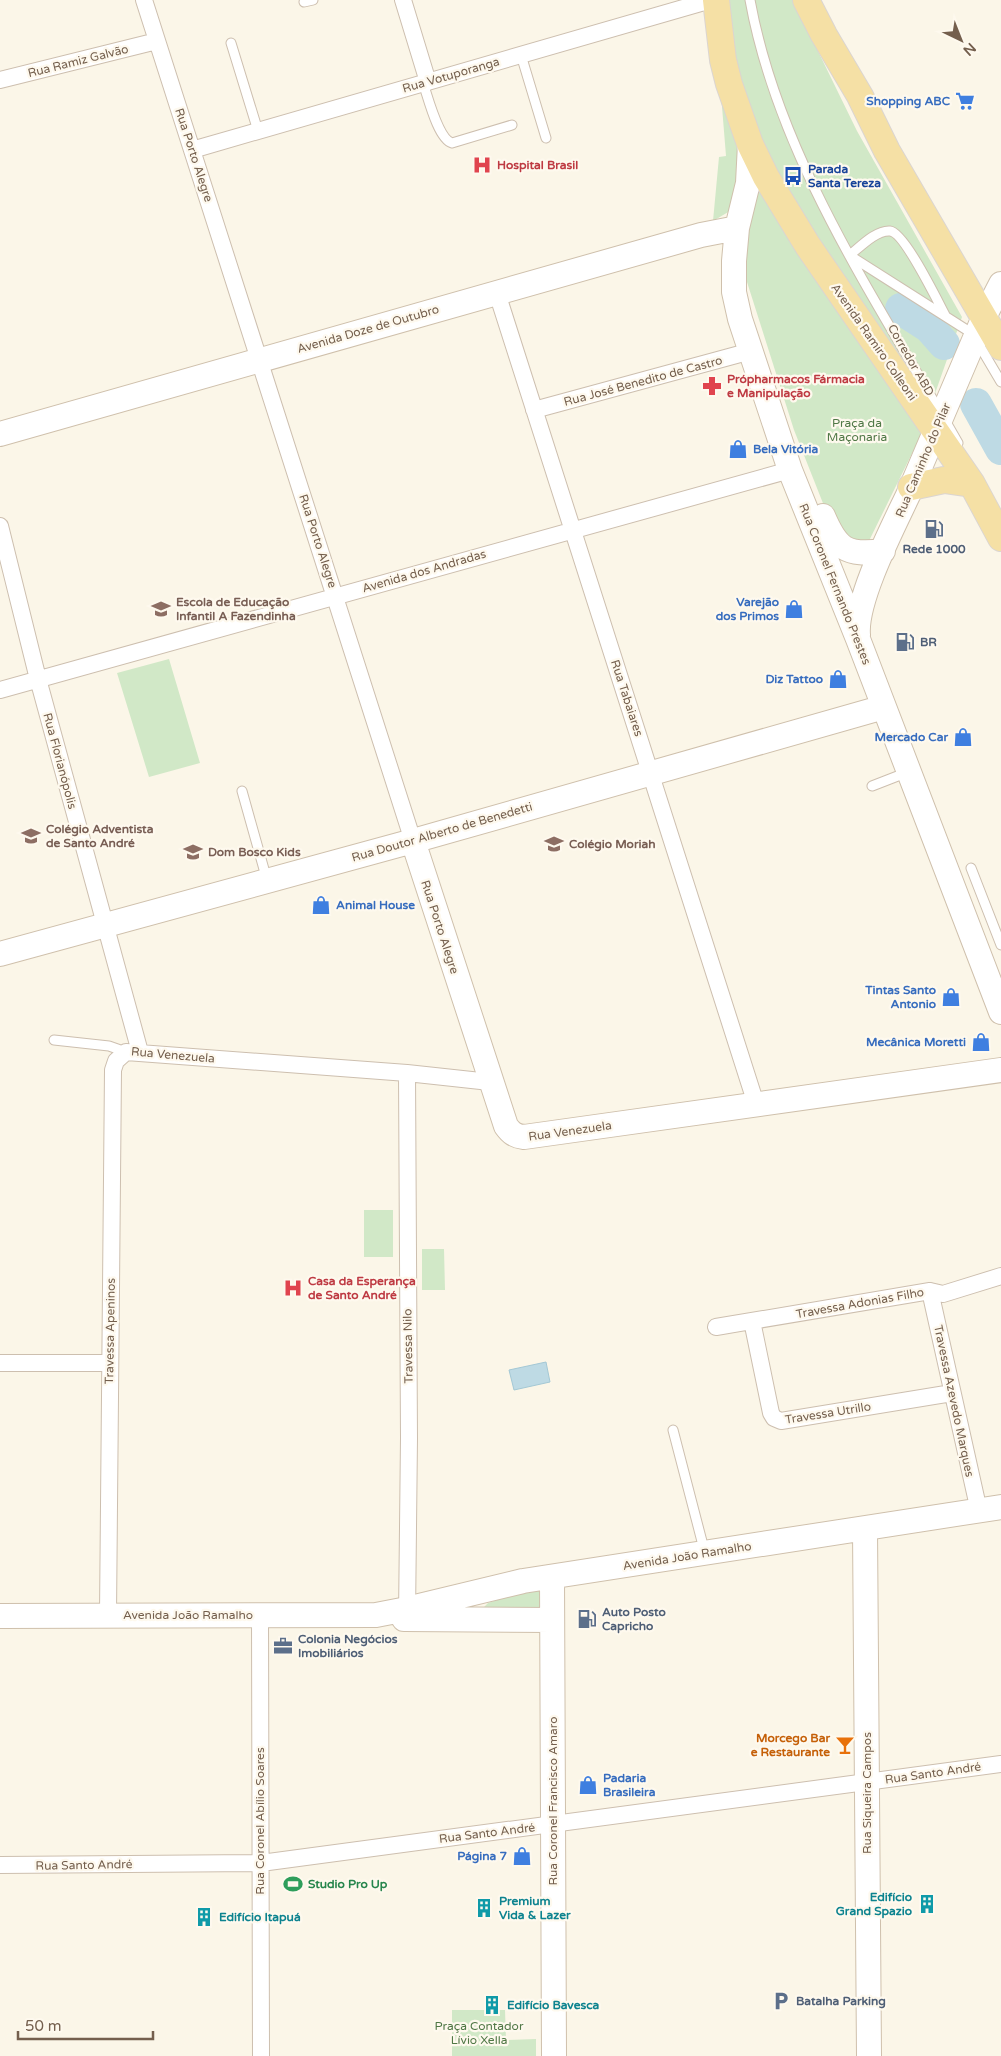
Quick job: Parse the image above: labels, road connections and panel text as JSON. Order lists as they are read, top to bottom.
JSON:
{
  "streets": {
    "main road": ["Avenida Ramiro Colleoni"],
    "street": [
      "Rua Ramiz Galvão",
      "Rua Votuporanga",
      "Rua Porto Alegre",
      "Avenida Doze de Outubro",
      "Rua José Benedito de Castro",
      "Rua Caminho do Pilar",
      "Avenida dos Andradas",
      "Rua Coronel Fernando Prestes",
      "Rua Tabaiares",
      "Rua Florianópolis",
      "Rua Doutor Alberto de Benedetti",
      "Rua Venezuela",
      "Travessa Adonias Filho",
      "Travessa Apeninos",
      "Travessa Nilo",
      "Travessa Azevedo Marques",
      "Travessa Utrillo",
      "Avenida João Ramalho",
      "Rua Santo André",
      "Rua Siqueira Campos",
      "Rua Coronel Francisco Amaro",
      "Rua Coronel Abílio Soares"
    ],
    "lane": ["Corredor ABD"]
  },
  "crossings": [
    ["Rua Ramiz Galvão", "Rua Porto Alegre"],
    ["Rua Votuporanga", "Rua Porto Alegre"],
    ["Rua Porto Alegre", "Avenida Doze de Outubro"],
    ["Rua Porto Alegre", "Avenida dos Andradas"],
    ["Rua Porto Alegre", "Rua Doutor Alberto de Benedetti"],
    ["Rua Porto Alegre", "Rua Venezuela"],
    ["Avenida Doze de Outubro", "Rua Coronel Fernando Prestes"],
    ["Avenida Doze de Outubro", "Rua Tabaiares"],
    ["Avenida Ramiro Colleoni", "Corredor ABD"],
    ["Avenida Ramiro Colleoni", "Rua Caminho do Pilar"],
    ["Avenida Ramiro Colleoni", "Rua Coronel Fernando Prestes"],
    ["Corredor ABD", "Rua Caminho do Pilar"],
    ["Rua José Benedito de Castro", "Rua Coronel Fernando Prestes"],
    ["Rua José Benedito de Castro", "Rua Tabaiares"],
    ["Rua Caminho do Pilar", "Rua Coronel Fernando Prestes"],
    ["Avenida dos Andradas", "Rua Coronel Fernando Prestes"],
    ["Avenida dos Andradas", "Rua Tabaiares"],
    ["Avenida dos Andradas", "Rua Florianópolis"],
    ["Rua Coronel Fernando Prestes", "Rua Doutor Alberto de Benedetti"],
    ["Rua Tabaiares", "Rua Doutor Alberto de Benedetti"],
    ["Rua Tabaiares", "Rua Venezuela"],
    ["Rua Florianópolis", "Rua Doutor Alberto de Benedetti"],
    ["Rua Florianópolis", "Rua Venezuela"],
    ["Rua Florianópolis", "Travessa Apeninos"],
    ["Rua Venezuela", "Travessa Apeninos"],
    ["Rua Venezuela", "Travessa Nilo"],
    ["Travessa Adonias Filho", "Travessa Azevedo Marques"],
    ["Travessa Adonias Filho", "Travessa Utrillo"],
    ["Travessa Apeninos", "Avenida João Ramalho"],
    ["Travessa Nilo", "Avenida João Ramalho"],
    ["Travessa Azevedo Marques", "Travessa Utrillo"],
    ["Travessa Azevedo Marques", "Avenida João Ramalho"],
    ["Avenida João Ramalho", "Rua Siqueira Campos"],
    ["Avenida João Ramalho", "Rua Coronel Francisco Amaro"],
    ["Avenida João Ramalho", "Rua Coronel Abílio Soares"],
    ["Rua Santo André", "Rua Siqueira Campos"],
    ["Rua Santo André", "Rua Coronel Francisco Amaro"],
    ["Rua Santo André", "Rua Coronel Abílio Soares"]
  ],
  "parks": ["Praça da Maçonaria", "Praça Contador Lívio Xella"],
  "places": {
    "supermarket": ["Shopping ABC"],
    "hospital": ["Hospital Brasil", "Casa da Esperança de Santo André"],
    "bus stop": ["Parada Santa Tereza"],
    "pharmacy": ["Própharmacos Fármacia e Manipulação"],
    "shop": [
      "Bela Vitória",
      "Varejão dos Primos",
      "Diz Tattoo",
      "Mercado Car",
      "Animal House",
      "Tintas Santo Antonio",
      "Mecânica Moretti",
      "Padaria Brasileira",
      "Página 7"
    ],
    "fuel station": ["Rede 1000", "BR", "Auto Posto Capricho"],
    "school or university": [
      "Escola de Educação Infantil A Fazendinha",
      "Colégio Adventista de Santo André",
      "Colégio Moriah",
      "Dom Bosco Kids"
    ],
    "office": ["Colonia Negócios Imobiliários"],
    "bar": ["Morcego Bar e Restaurante"],
    "sports": ["Studio Pro Up"],
    "building": [
      "Edifício Grand Spazio",
      "Premium Vida & Lazer",
      "Edifício Itapuá",
      "Edifício Bavesca"
    ],
    "parking": ["Batalha Parking"]
  },
  "scale_bar": "50 m",
  "north": "bottom right"
}
